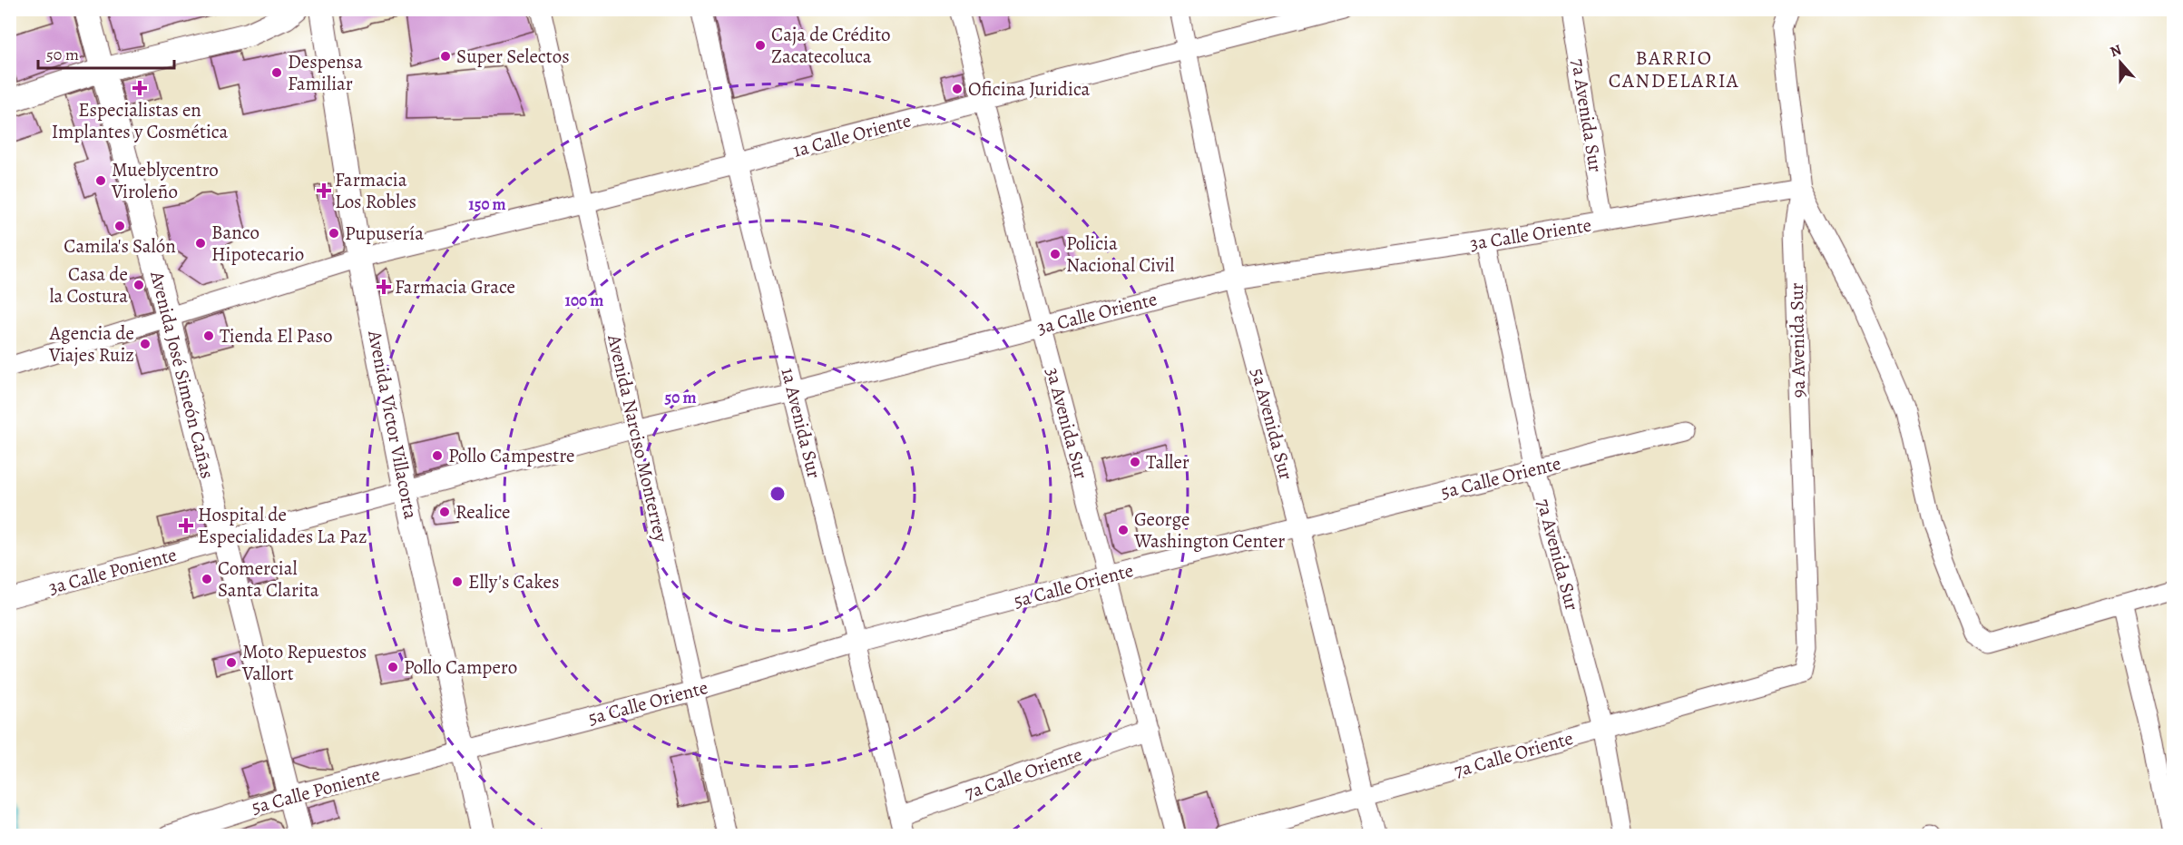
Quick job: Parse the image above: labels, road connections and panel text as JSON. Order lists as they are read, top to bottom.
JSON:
{
  "streets": {
    "main road": ["Avenida José Simeón Cañas", "Avenida Víctor Villacorta"],
    "street": [
      "7a Avenida Sur",
      "1a Calle Oriente",
      "3a Calle Oriente",
      "9a Avenida Sur",
      "1a Avenida Sur",
      "3a Avenida Sur",
      "5a Avenida Sur",
      "Avenida Narciso Monterrey",
      "5a Calle Oriente",
      "3a Calle Poniente",
      "7a Calle Oriente",
      "5a Calle Poniente"
    ]
  },
  "crossings": [
    ["7a Avenida Sur", "3a Calle Oriente"],
    ["7a Avenida Sur", "5a Calle Oriente"],
    ["7a Avenida Sur", "7a Calle Oriente"],
    ["1a Calle Oriente", "Avenida José Simeón Cañas"],
    ["1a Calle Oriente", "1a Avenida Sur"],
    ["1a Calle Oriente", "3a Avenida Sur"],
    ["1a Calle Oriente", "5a Avenida Sur"],
    ["1a Calle Oriente", "Avenida Víctor Villacorta"],
    ["1a Calle Oriente", "Avenida Narciso Monterrey"],
    ["3a Calle Oriente", "9a Avenida Sur"],
    ["3a Calle Oriente", "1a Avenida Sur"],
    ["3a Calle Oriente", "3a Avenida Sur"],
    ["3a Calle Oriente", "5a Avenida Sur"],
    ["3a Calle Oriente", "Avenida Víctor Villacorta"],
    ["3a Calle Oriente", "Avenida Narciso Monterrey"],
    ["3a Calle Oriente", "3a Calle Poniente"],
    ["9a Avenida Sur", "7a Calle Oriente"],
    ["Avenida José Simeón Cañas", "3a Calle Poniente"],
    ["Avenida José Simeón Cañas", "5a Calle Poniente"],
    ["1a Avenida Sur", "5a Calle Oriente"],
    ["1a Avenida Sur", "7a Calle Oriente"],
    ["3a Avenida Sur", "5a Calle Oriente"],
    ["3a Avenida Sur", "7a Calle Oriente"],
    ["5a Avenida Sur", "5a Calle Oriente"],
    ["5a Avenida Sur", "7a Calle Oriente"],
    ["Avenida Víctor Villacorta", "5a Calle Oriente"],
    ["Avenida Víctor Villacorta", "3a Calle Poniente"],
    ["Avenida Víctor Villacorta", "5a Calle Poniente"],
    ["Avenida Narciso Monterrey", "5a Calle Oriente"],
    ["5a Calle Oriente", "5a Calle Poniente"]
  ],
  "districts": ["BARRIO CANDELARIA"],
  "places": {
    "other": [
      "Caja de Crédito Zacatecoluca",
      "Super Selectos",
      "Despensa Familiar",
      "Oficina Juridica",
      "Mueblycentro Viroleño",
      "Camila's Salón",
      "Pupusería",
      "Banco Hipotecario",
      "Policia Nacional Civil",
      "Casa de la Costura",
      "Tienda El Paso",
      "Agencia de Viajes Ruiz",
      "Pollo Campestre",
      "Taller",
      "Realice",
      "George Washington Center",
      "Comercial Santa Clarita",
      "Elly's Cakes",
      "Moto Repuestos Vallort",
      "Pollo Campero"
    ],
    "health": [
      "Especialistas en Implantes y Cosmética",
      "Farmacia Los Robles",
      "Farmacia Grace",
      "Hospital de Especialidades La Paz"
    ]
  },
  "scale_bar": "50 m",
  "north": "top",
  "rings": ["150 m", "100 m", "50 m"]
}
